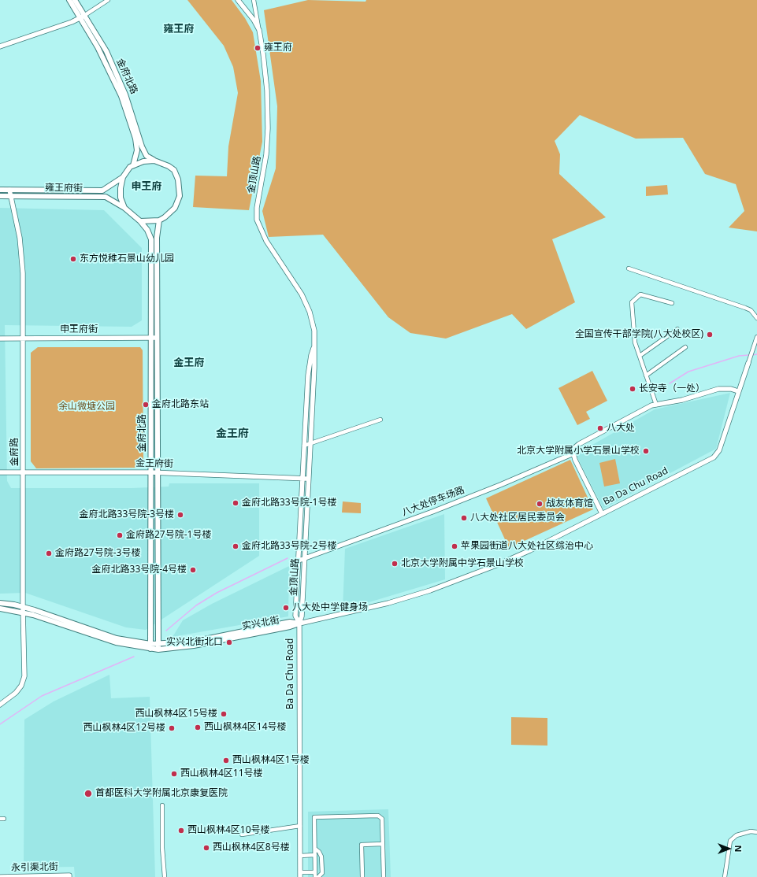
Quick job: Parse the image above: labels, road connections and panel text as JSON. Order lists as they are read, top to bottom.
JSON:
{
  "streets": {
    "main road": ["金府北路", "雍王府街", "实兴北街"],
    "street": [
      "金顶山路",
      "申王府街",
      "金府路",
      "金王府街",
      "Ba Da Chu Road",
      "八大处停车场路",
      "永引渠北街"
    ]
  },
  "crossings": [
    ["金府北路", "雍王府街"],
    ["金府北路", "申王府街"],
    ["金府北路", "金王府街"],
    ["金府北路", "实兴北街"],
    ["金顶山路", "金王府街"],
    ["金顶山路", "Ba Da Chu Road"],
    ["金顶山路", "八大处停车场路"],
    ["金顶山路", "实兴北街"],
    ["雍王府街", "金府路"],
    ["申王府街", "金府路"],
    ["金府路", "金王府街"],
    ["金府路", "实兴北街"],
    ["Ba Da Chu Road", "八大处停车场路"],
    ["Ba Da Chu Road", "实兴北街"]
  ],
  "districts": [
    "雍王府",
    "申王府",
    "金王府",
    "金王府"
  ],
  "parks": ["余山微塘公园"],
  "places": [
    "雍王府",
    "东方悦稚石景山幼儿园",
    "全国宣传干部学院(八大处校区)",
    "长安寺（一处）",
    "金府北路东站",
    "八大处",
    "北京大学附属小学石景山学校",
    "金府北路33号院-1号楼",
    "战友体育馆",
    "金府北路33号院-3号楼",
    "八大处社区居民委员会",
    "金府路27号院-1号楼",
    "金府北路33号院-2号楼",
    "苹果园街道八大处社区综治中心",
    "金府路27号院-3号楼",
    "北京大学附属中学石景山学校",
    "金府北路33号院-4号楼",
    "八大处中学健身场",
    "实兴北街北口",
    "西山枫林4区15号楼",
    "西山枫林4区14号楼",
    "西山枫林4区12号楼",
    "西山枫林4区1号楼",
    "西山枫林4区11号楼",
    "首都医科大学附属北京康复医院",
    "西山枫林4区10号楼",
    "西山枫林4区8号楼"
  ],
  "north": "right"
}
